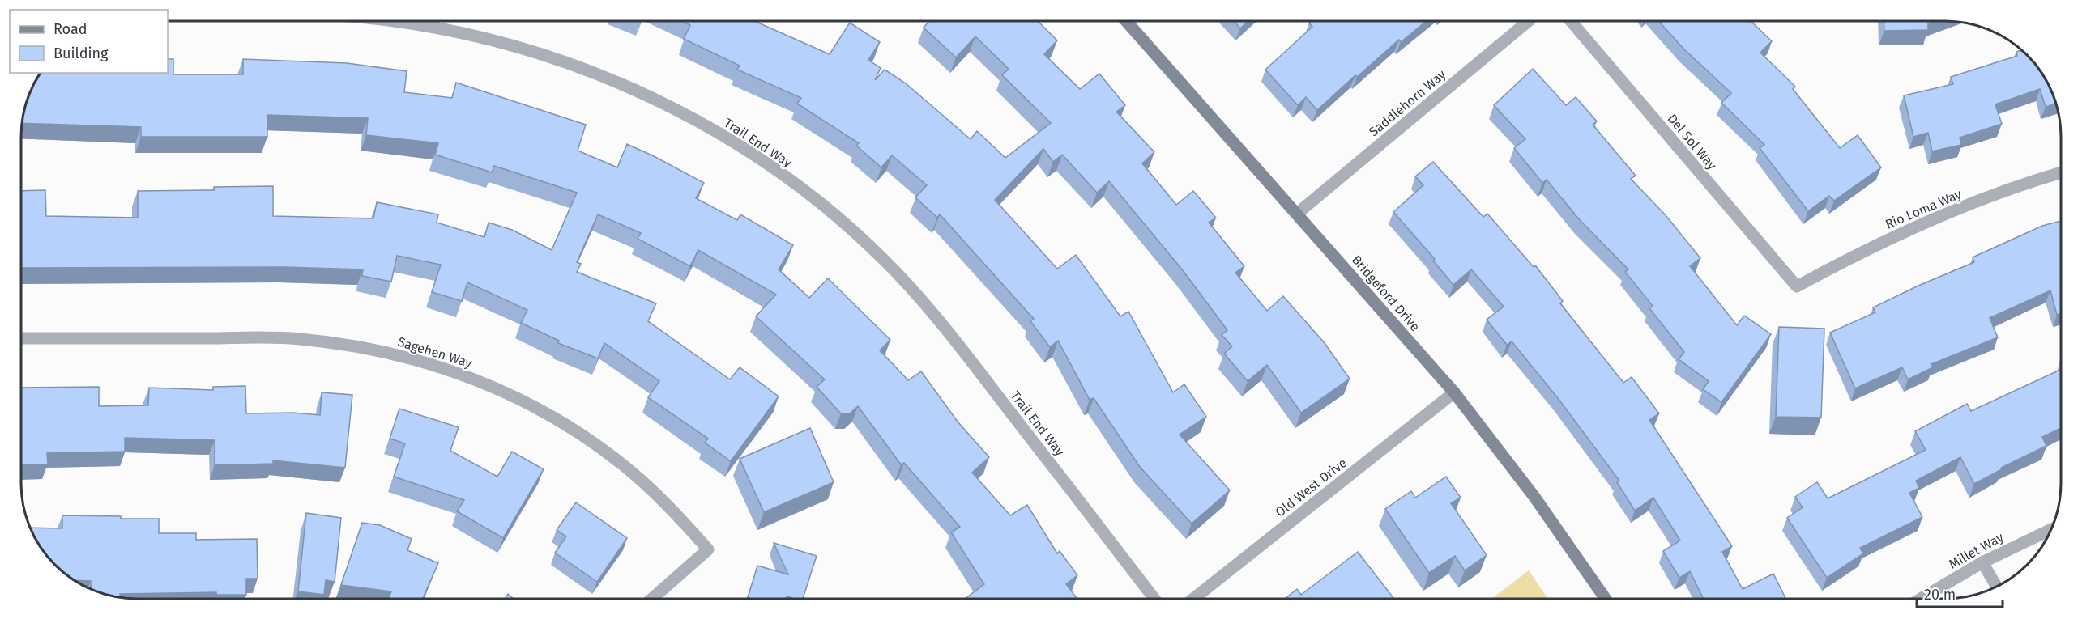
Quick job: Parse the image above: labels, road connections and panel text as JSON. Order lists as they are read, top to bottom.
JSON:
{
  "streets": {
    "street": [
      "Saddlehorn Way",
      "Del Sol Way",
      "Trail End Way",
      "Rio Loma Way",
      "Bridgeford Drive",
      "Sagehen Way",
      "Old West Drive",
      "Millet Way"
    ]
  },
  "crossings": [
    ["Saddlehorn Way", "Bridgeford Drive"],
    ["Del Sol Way", "Rio Loma Way"],
    ["Bridgeford Drive", "Old West Drive"]
  ],
  "legend": ["Road", "Building"],
  "scale_bar": "20 m"
}
